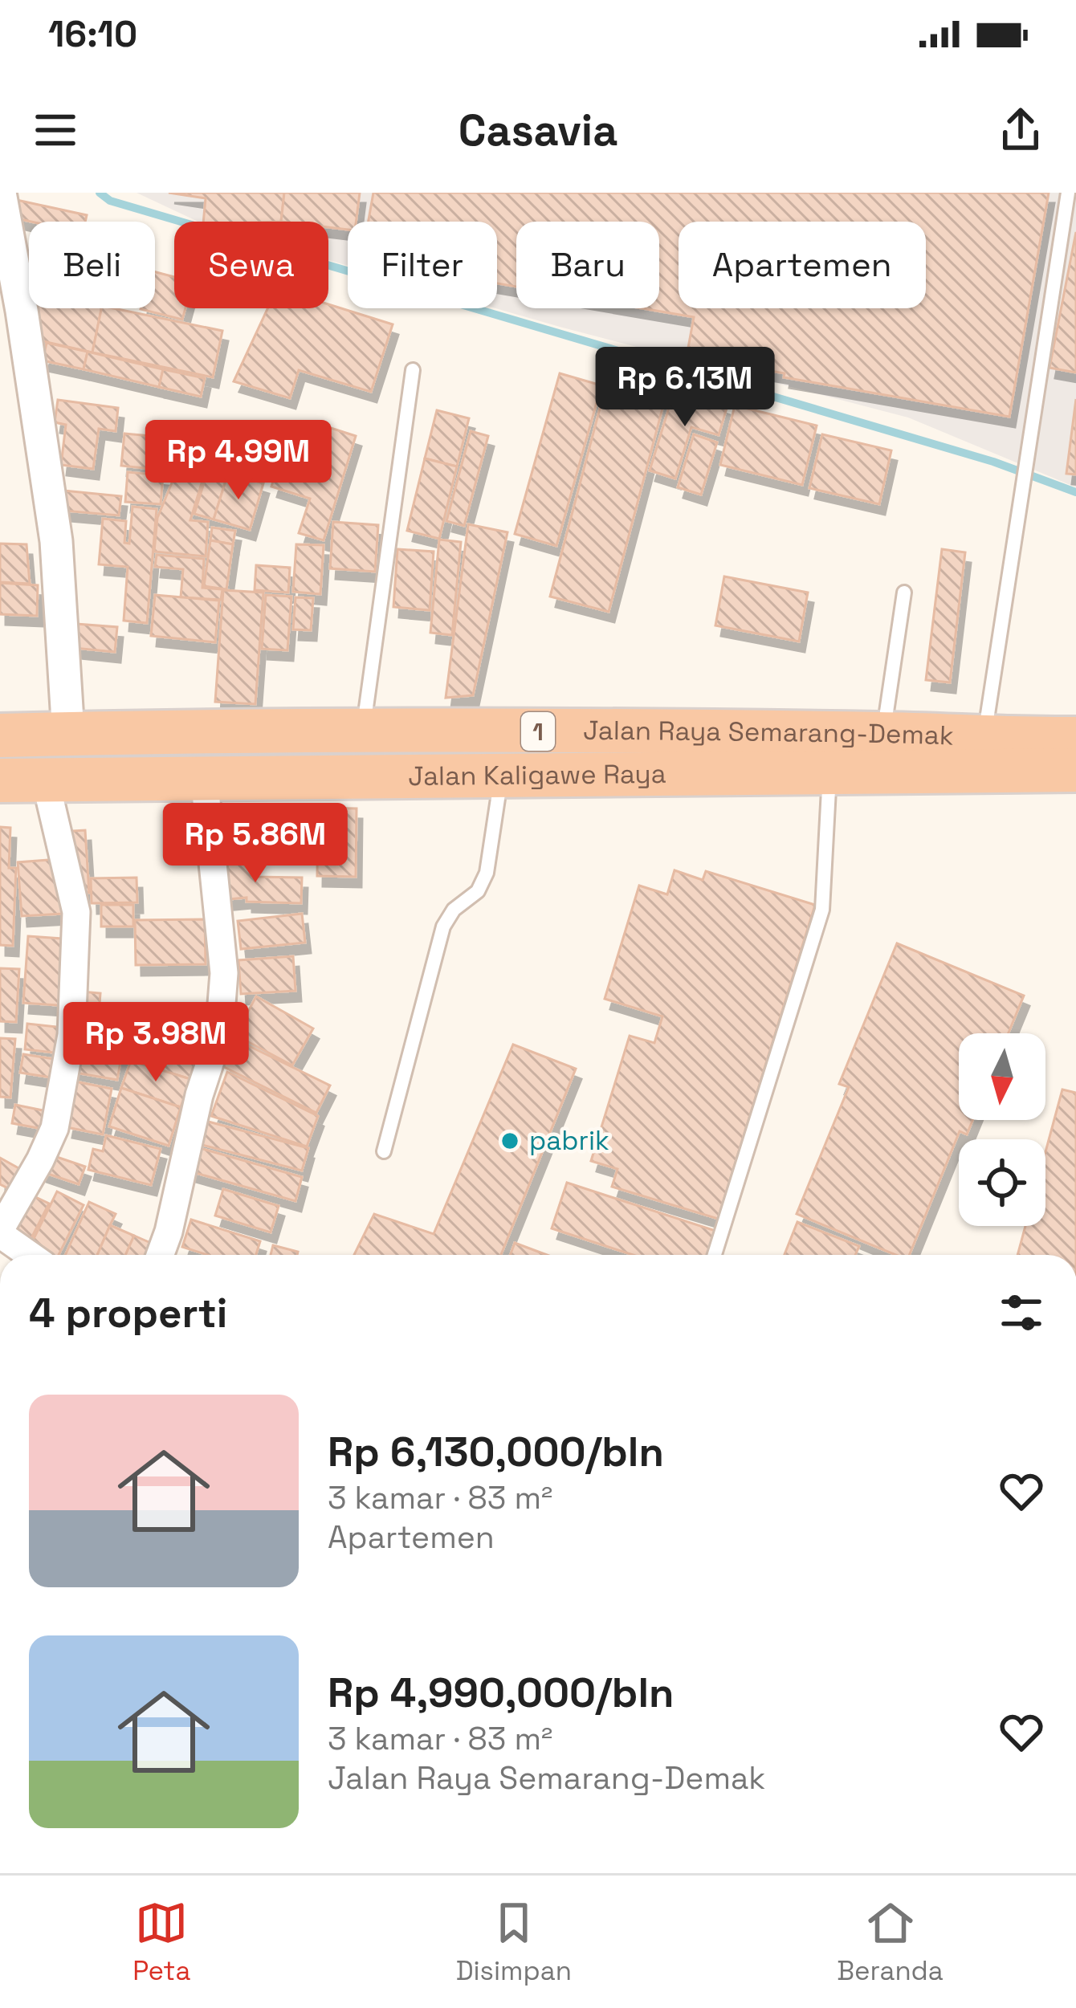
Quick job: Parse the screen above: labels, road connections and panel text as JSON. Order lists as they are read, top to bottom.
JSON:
{
  "streets": {
    "highway": ["1", "Jalan Raya Semarang-Demak", "Jalan Kaligawe Raya"]
  },
  "places": ["pabrik"],
  "north": "bottom",
  "page": {
    "status": "16:10",
    "header": "Casavia",
    "chip": [
      "Beli",
      "Sewa",
      "Filter",
      "Baru",
      "Apartemen"
    ],
    "price": [
      "Rp 6.13M",
      "Rp 4.99M",
      "Rp 5.86M",
      "Rp 3.98M"
    ],
    "heading": "4 properti",
    "list": [
      {
        "name": "Rp 6,130,000/bln",
        "note": "3 kamar · 83 m² · Apartemen"
      },
      {
        "name": "Rp 4,990,000/bln",
        "note": "3 kamar · 83 m² · Jalan Raya Semarang-Demak"
      }
    ],
    "tabs": ["Peta", "Disimpan", "Beranda"]
  }
}
